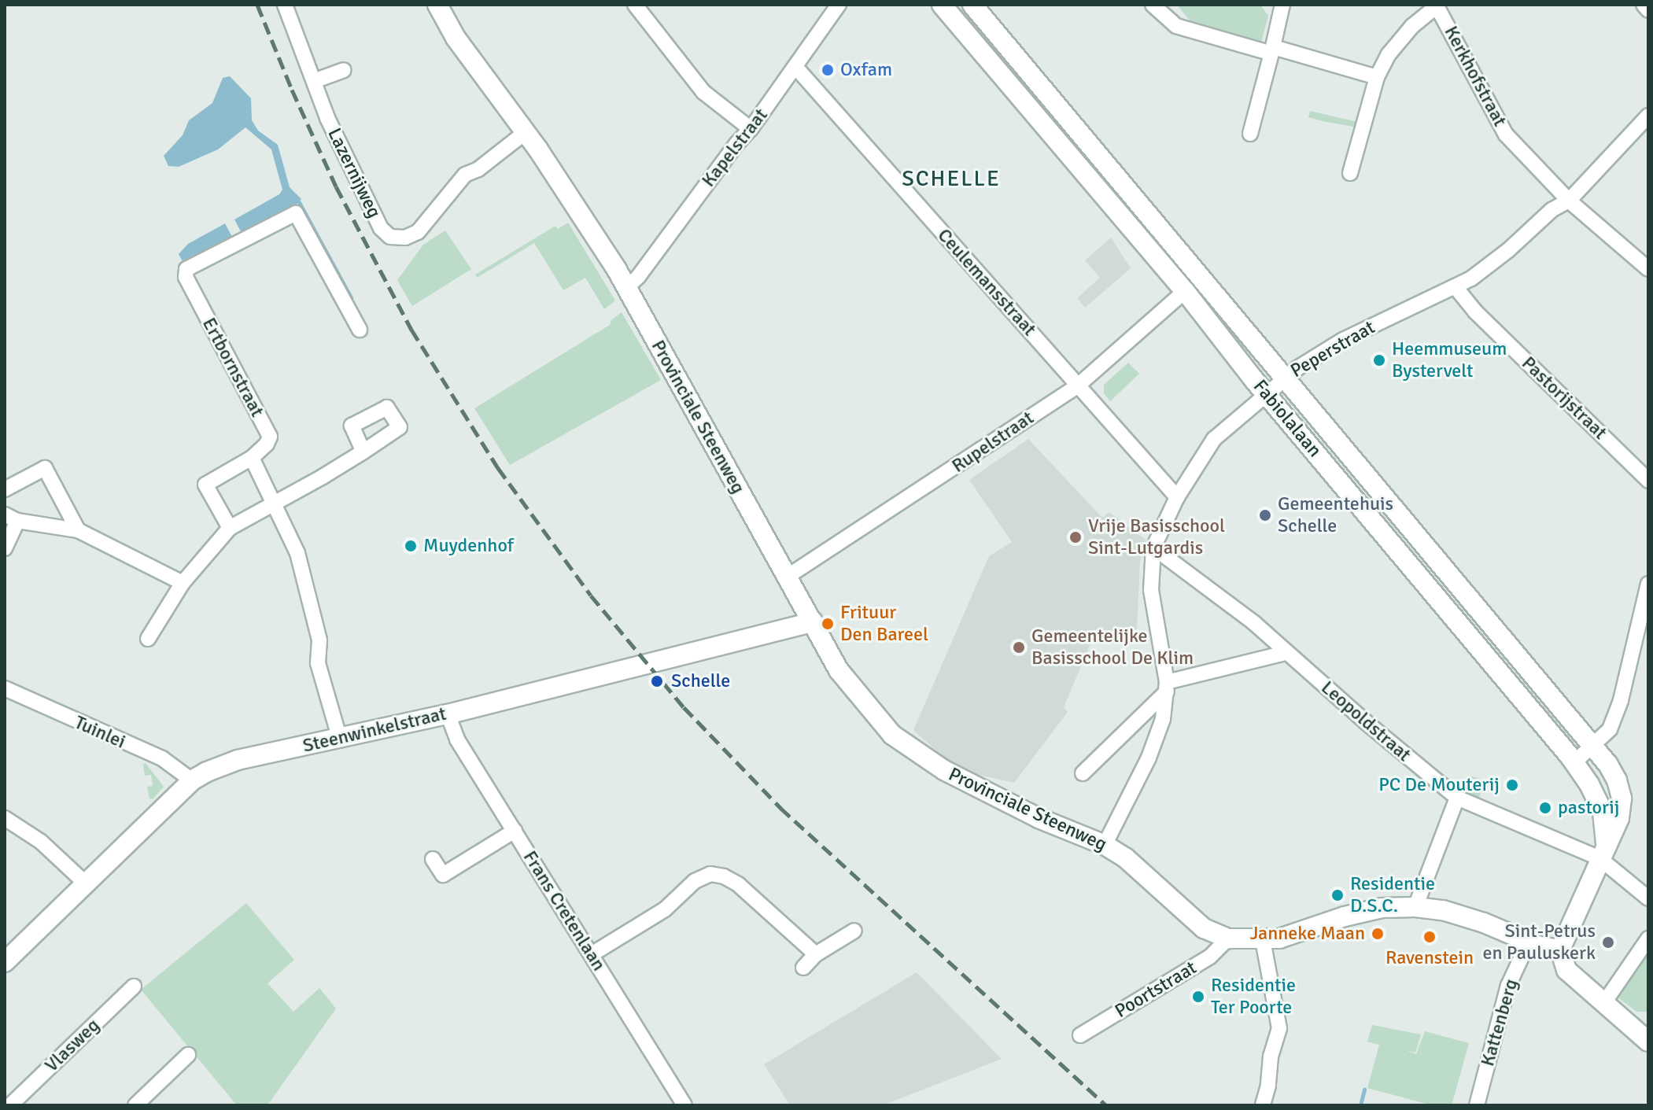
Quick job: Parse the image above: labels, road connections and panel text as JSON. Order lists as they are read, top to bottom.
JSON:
{
  "streets": {
    "street": [
      "Kerkhofstraat",
      "Kapelstraat",
      "Lazernijweg",
      "Ceulemansstraat",
      "Peperstraat",
      "Ertbornstraat",
      "Pastorijstraat",
      "Provinciale Steenweg",
      "Fabiolalaan",
      "Rupelstraat",
      "Leopoldstraat",
      "Steenwinkelstraat",
      "Tuinlei",
      "Frans Cretenlaan",
      "Poortstraat",
      "Kattenberg",
      "Vlasweg"
    ]
  },
  "crossings": [
    ["Kerkhofstraat", "Peperstraat"],
    ["Kapelstraat", "Ceulemansstraat"],
    ["Kapelstraat", "Provinciale Steenweg"],
    ["Lazernijweg", "Provinciale Steenweg"],
    ["Ceulemansstraat", "Peperstraat"],
    ["Ceulemansstraat", "Rupelstraat"],
    ["Peperstraat", "Pastorijstraat"],
    ["Peperstraat", "Provinciale Steenweg"],
    ["Peperstraat", "Fabiolalaan"],
    ["Peperstraat", "Leopoldstraat"],
    ["Provinciale Steenweg", "Fabiolalaan"],
    ["Provinciale Steenweg", "Rupelstraat"],
    ["Provinciale Steenweg", "Steenwinkelstraat"],
    ["Provinciale Steenweg", "Poortstraat"],
    ["Provinciale Steenweg", "Kattenberg"],
    ["Fabiolalaan", "Rupelstraat"],
    ["Fabiolalaan", "Leopoldstraat"],
    ["Steenwinkelstraat", "Tuinlei"],
    ["Steenwinkelstraat", "Frans Cretenlaan"]
  ],
  "districts": ["SCHELLE"],
  "places": [
    "Oxfam",
    "Heemmuseum Bystervelt",
    "Gemeentehuis Schelle",
    "Vrije Basisschool Sint-Lutgardis",
    "Muydenhof",
    "Frituur Den Bareel",
    "Gemeentelijke Basisschool De Klim",
    "Schelle",
    "PC De Mouterij",
    "pastorij",
    "Residentie D.S.C.",
    "Janneke Maan",
    "Ravenstein",
    "Sint-Petrus en Pauluskerk",
    "Residentie Ter Poorte"
  ]
}
